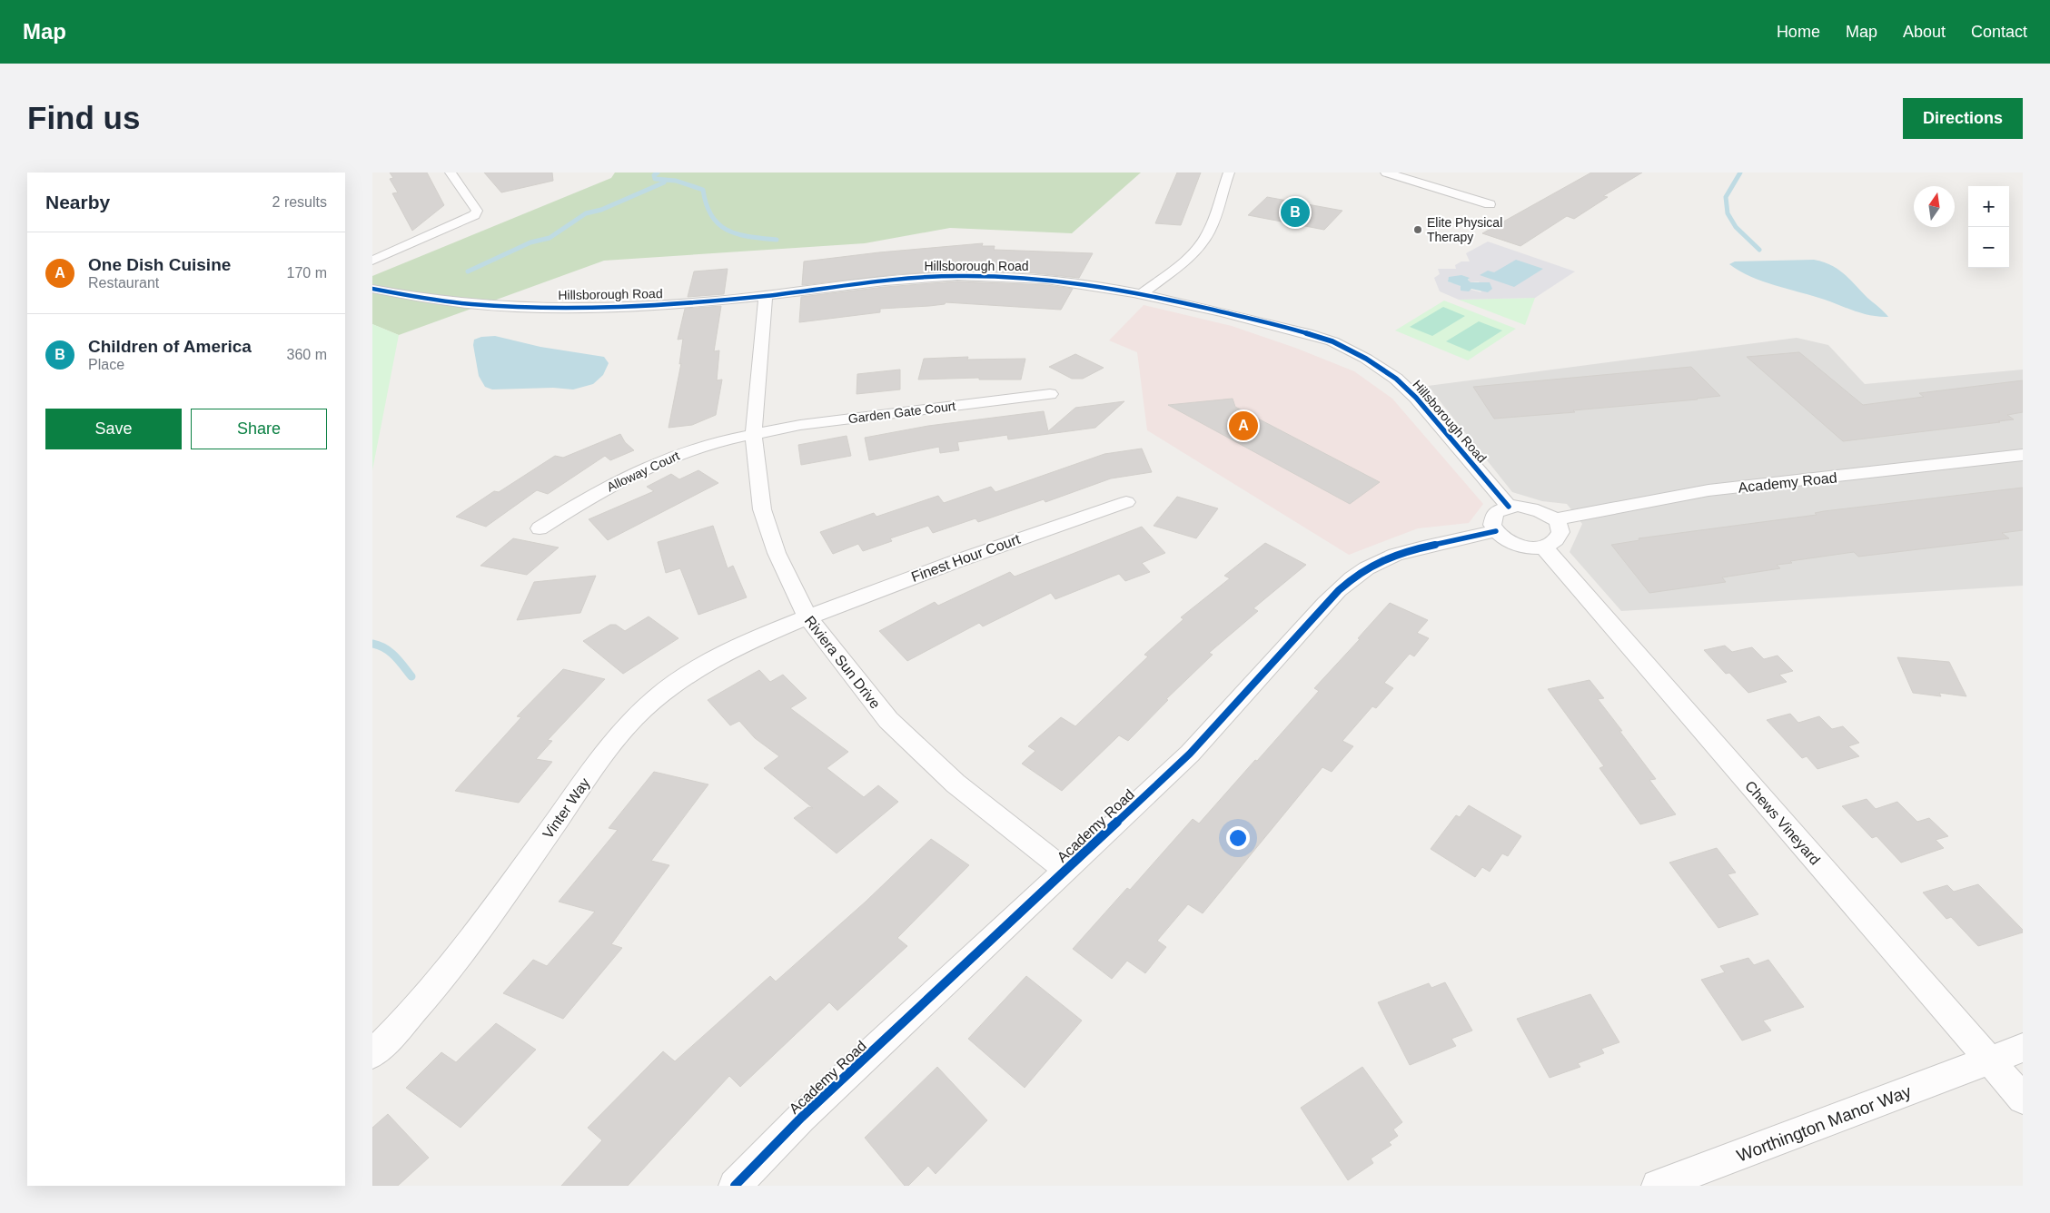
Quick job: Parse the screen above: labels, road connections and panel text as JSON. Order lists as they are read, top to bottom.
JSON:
{
  "streets": {
    "street": [
      "Hillsborough Road",
      "Garden Gate Court",
      "Alloway Court",
      "Academy Road",
      "Finest Hour Court",
      "Riviera Sun Drive",
      "Vinter Way",
      "Chews Vineyard",
      "Worthington Manor Way"
    ]
  },
  "crossings": [
    ["Hillsborough Road", "Academy Road"],
    ["Hillsborough Road", "Riviera Sun Drive"],
    ["Hillsborough Road", "Chews Vineyard"],
    ["Garden Gate Court", "Alloway Court"],
    ["Garden Gate Court", "Riviera Sun Drive"],
    ["Alloway Court", "Riviera Sun Drive"],
    ["Academy Road", "Riviera Sun Drive"],
    ["Academy Road", "Chews Vineyard"],
    ["Finest Hour Court", "Riviera Sun Drive"],
    ["Finest Hour Court", "Vinter Way"],
    ["Riviera Sun Drive", "Vinter Way"],
    ["Chews Vineyard", "Worthington Manor Way"]
  ],
  "places": ["Elite Physical Therapy"],
  "north": "top",
  "page": {
    "header": "Map",
    "nav": [
      "Home",
      "Map",
      "About",
      "Contact"
    ],
    "buttons": [
      "Directions",
      ["Save", "Share"]
    ],
    "title": "Find us",
    "heading": ["Nearby", "2 results"],
    "map_buttons": ["+", "−"],
    "pins": ["B", "A"],
    "list": [
      {
        "mark": "A",
        "name": "One Dish Cuisine",
        "note": "Restaurant",
        "value": "170 m"
      },
      {
        "mark": "B",
        "name": "Children of America",
        "note": "Place",
        "value": "360 m"
      }
    ]
  }
}
